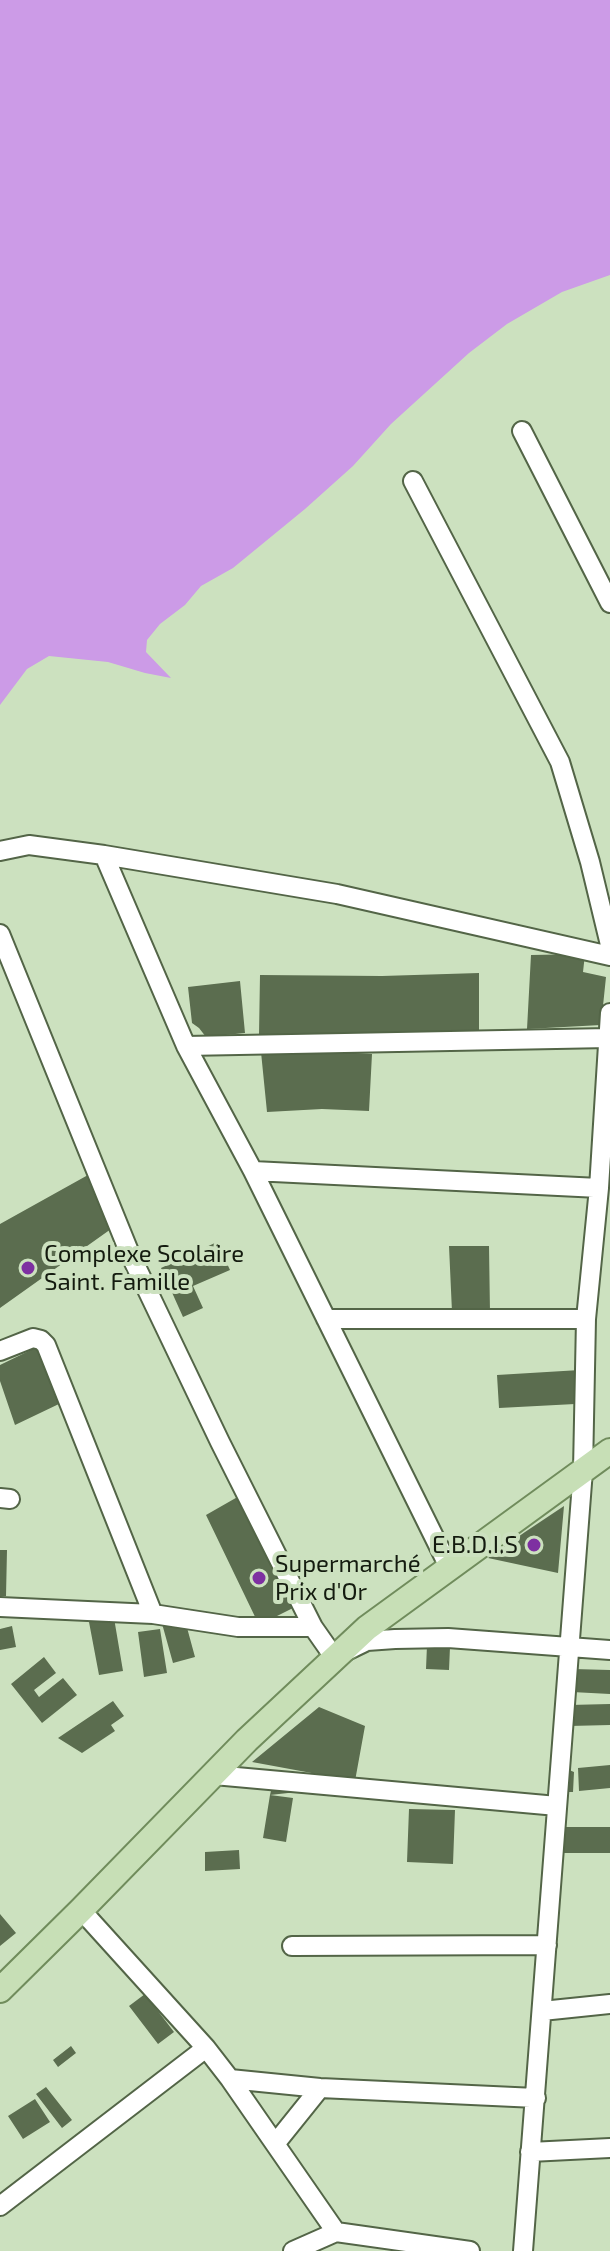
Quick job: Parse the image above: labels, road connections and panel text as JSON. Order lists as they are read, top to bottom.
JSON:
{
  "places": ["Complexe Scolaire Saint. Famille", "E.B.D.I.S", "Supermarché Prix d'Or"]
}
